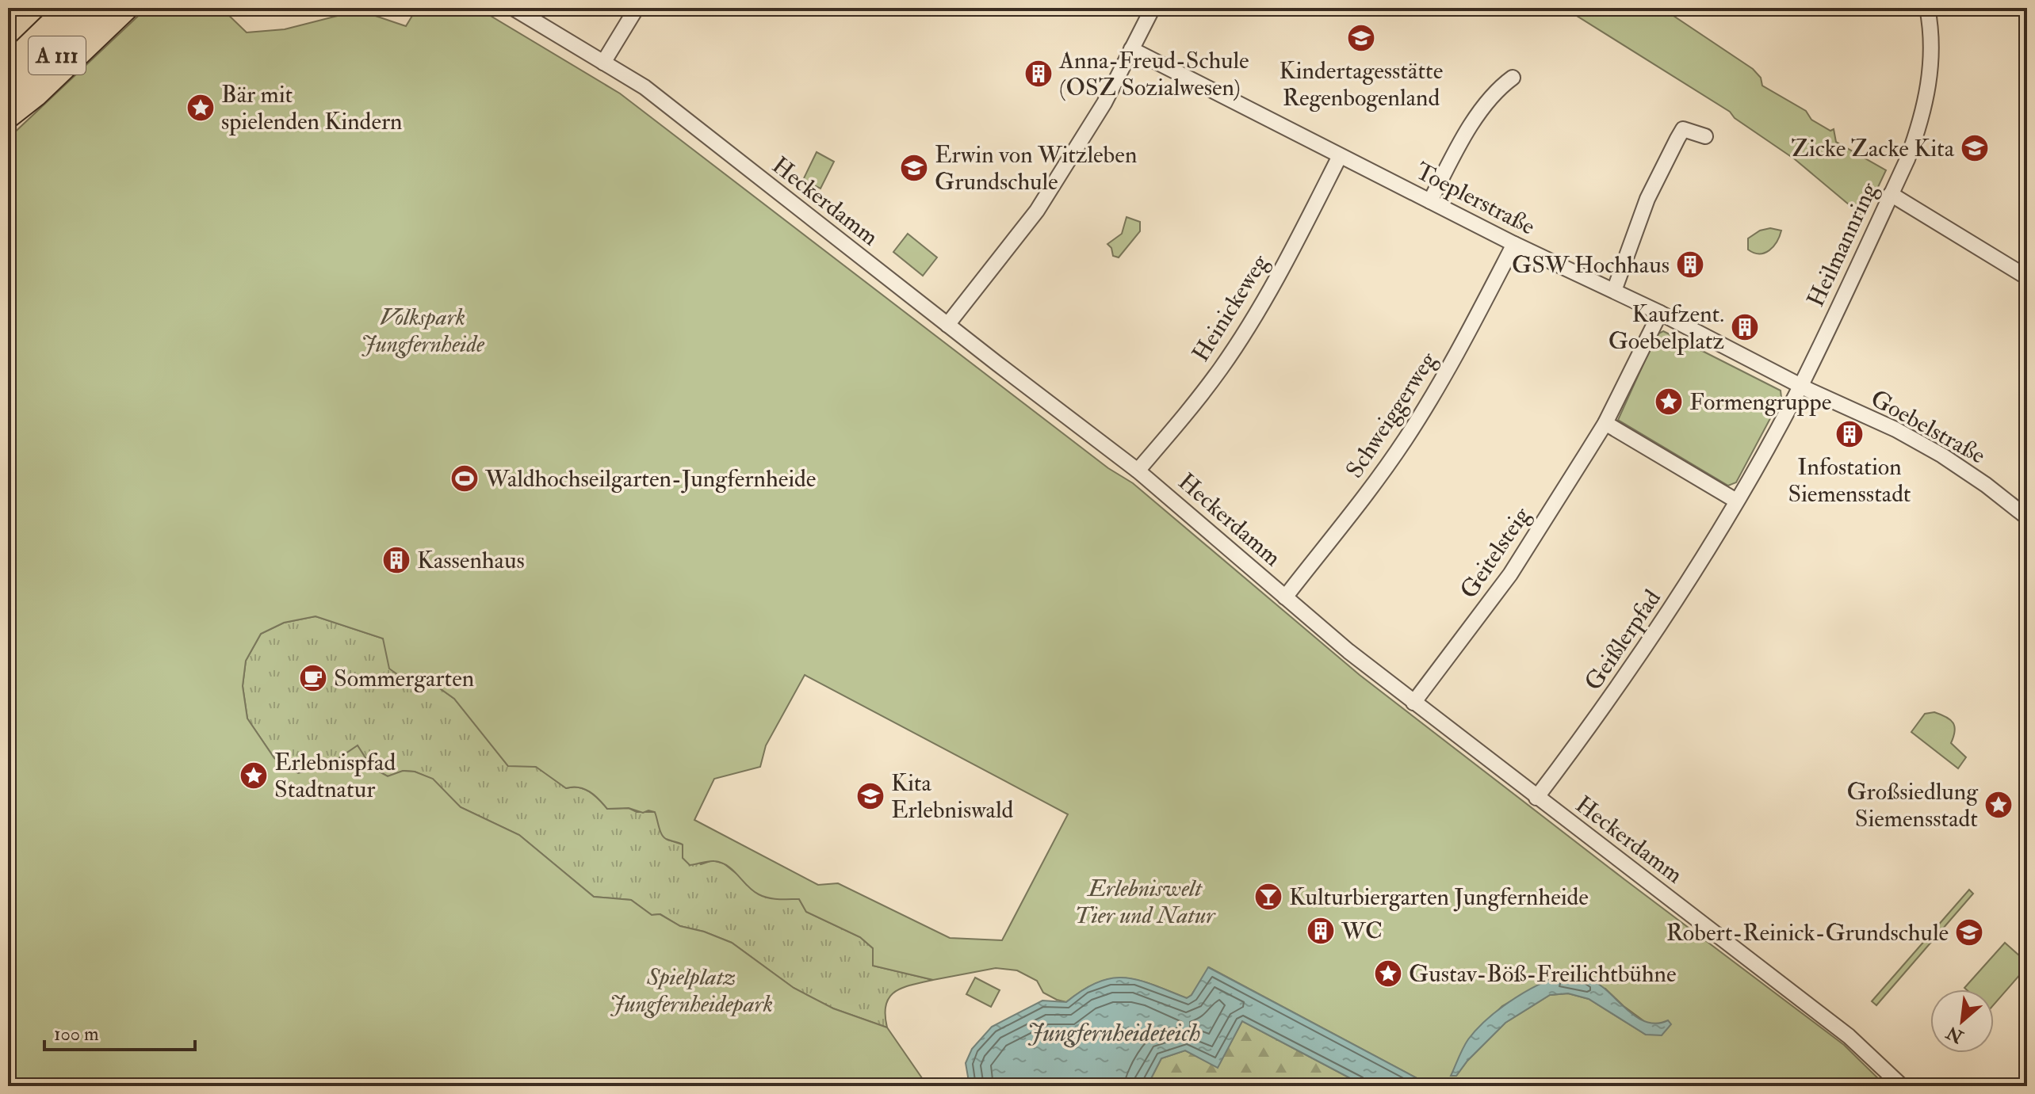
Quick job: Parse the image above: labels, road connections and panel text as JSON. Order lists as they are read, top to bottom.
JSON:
{
  "streets": {
    "highway": ["A 111"],
    "street": [
      "Toeplerstraße",
      "Heckerdamm",
      "Heilmannring",
      "Heinickeweg",
      "Schweiggerweg",
      "Goebelstraße",
      "Geitelsteig",
      "Geißlerpfad"
    ]
  },
  "crossings": [
    ["Toeplerstraße", "Heilmannring"],
    ["Toeplerstraße", "Heinickeweg"],
    ["Toeplerstraße", "Schweiggerweg"],
    ["Toeplerstraße", "Goebelstraße"],
    ["Toeplerstraße", "Geitelsteig"],
    ["Heckerdamm", "Heinickeweg"],
    ["Heckerdamm", "Schweiggerweg"],
    ["Heckerdamm", "Geitelsteig"],
    ["Heckerdamm", "Geißlerpfad"],
    ["Heilmannring", "Goebelstraße"],
    ["Heilmannring", "Geißlerpfad"]
  ],
  "water": ["Jungfernheideteich"],
  "parks": ["Volkspark Jungfernheide", "Erlebniswelt Tier und Natur", "Spielplatz Jungfernheidepark"],
  "places": {
    "school or university": [
      "Kindertagesstätte Regenbogenland",
      "Zicke Zacke Kita",
      "Erwin von Witzleben Grundschule",
      "Kita Erlebniswald",
      "Robert-Reinick-Grundschule"
    ],
    "building": [
      "Anna-Freud-Schule (OSZ Sozialwesen)",
      "GSW Hochhaus",
      "Kaufzent. Goebelplatz",
      "Infostation Siemensstadt",
      "Kassenhaus",
      "WC"
    ],
    "place": [
      "Bär mit spielenden Kindern",
      "Formengruppe",
      "Erlebnispfad Stadtnatur",
      "Großsiedlung Siemensstadt",
      "Gustav-Böß-Freilichtbühne"
    ],
    "sports": ["Waldhochseilgarten-Jungfernheide"],
    "cafe": ["Sommergarten"],
    "bar": ["Kulturbiergarten Jungfernheide"]
  },
  "scale_bar": "100 m",
  "north": "bottom left"
}
